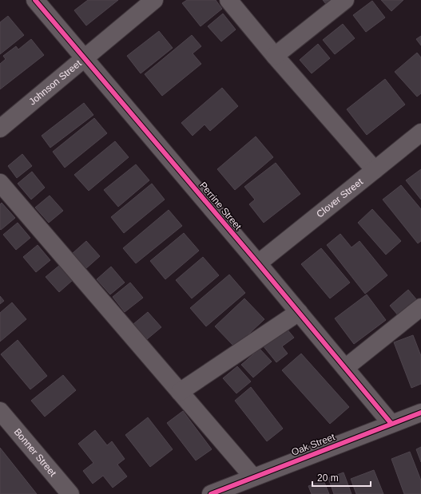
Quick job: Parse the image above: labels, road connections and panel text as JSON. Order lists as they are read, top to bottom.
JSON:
{
  "streets": {
    "street": [
      "Johnson Street",
      "Clover Street",
      "Perrine Street",
      "Oak Street",
      "Bonner Street"
    ]
  },
  "crossings": [
    ["Johnson Street", "Perrine Street"],
    ["Clover Street", "Perrine Street"],
    ["Perrine Street", "Oak Street"]
  ],
  "scale_bar": "20 m"
}
